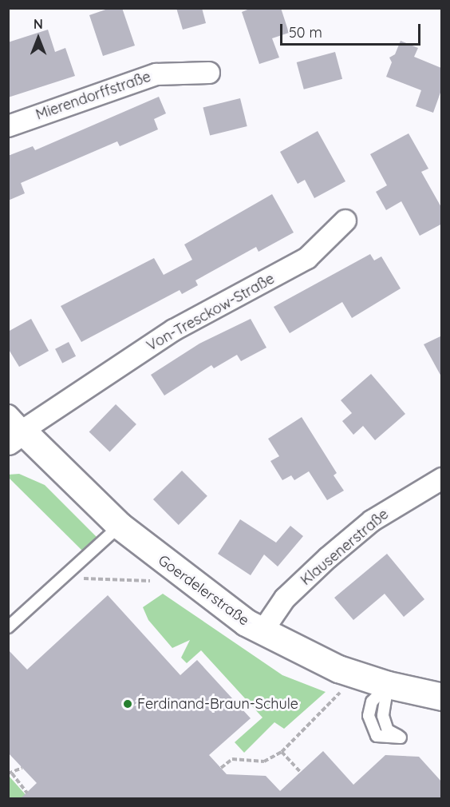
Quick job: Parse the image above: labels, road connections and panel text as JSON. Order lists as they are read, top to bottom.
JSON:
{
  "streets": {
    "main road": ["Goerdelerstraße"],
    "street": ["Mierendorffstraße", "Von-Tresckow-Straße", "Klausenerstraße"]
  },
  "crossings": [
    ["Von-Tresckow-Straße", "Goerdelerstraße"],
    ["Klausenerstraße", "Goerdelerstraße"]
  ],
  "places": ["Ferdinand-Braun-Schule"],
  "scale_bar": "50 m",
  "north": "top"
}
